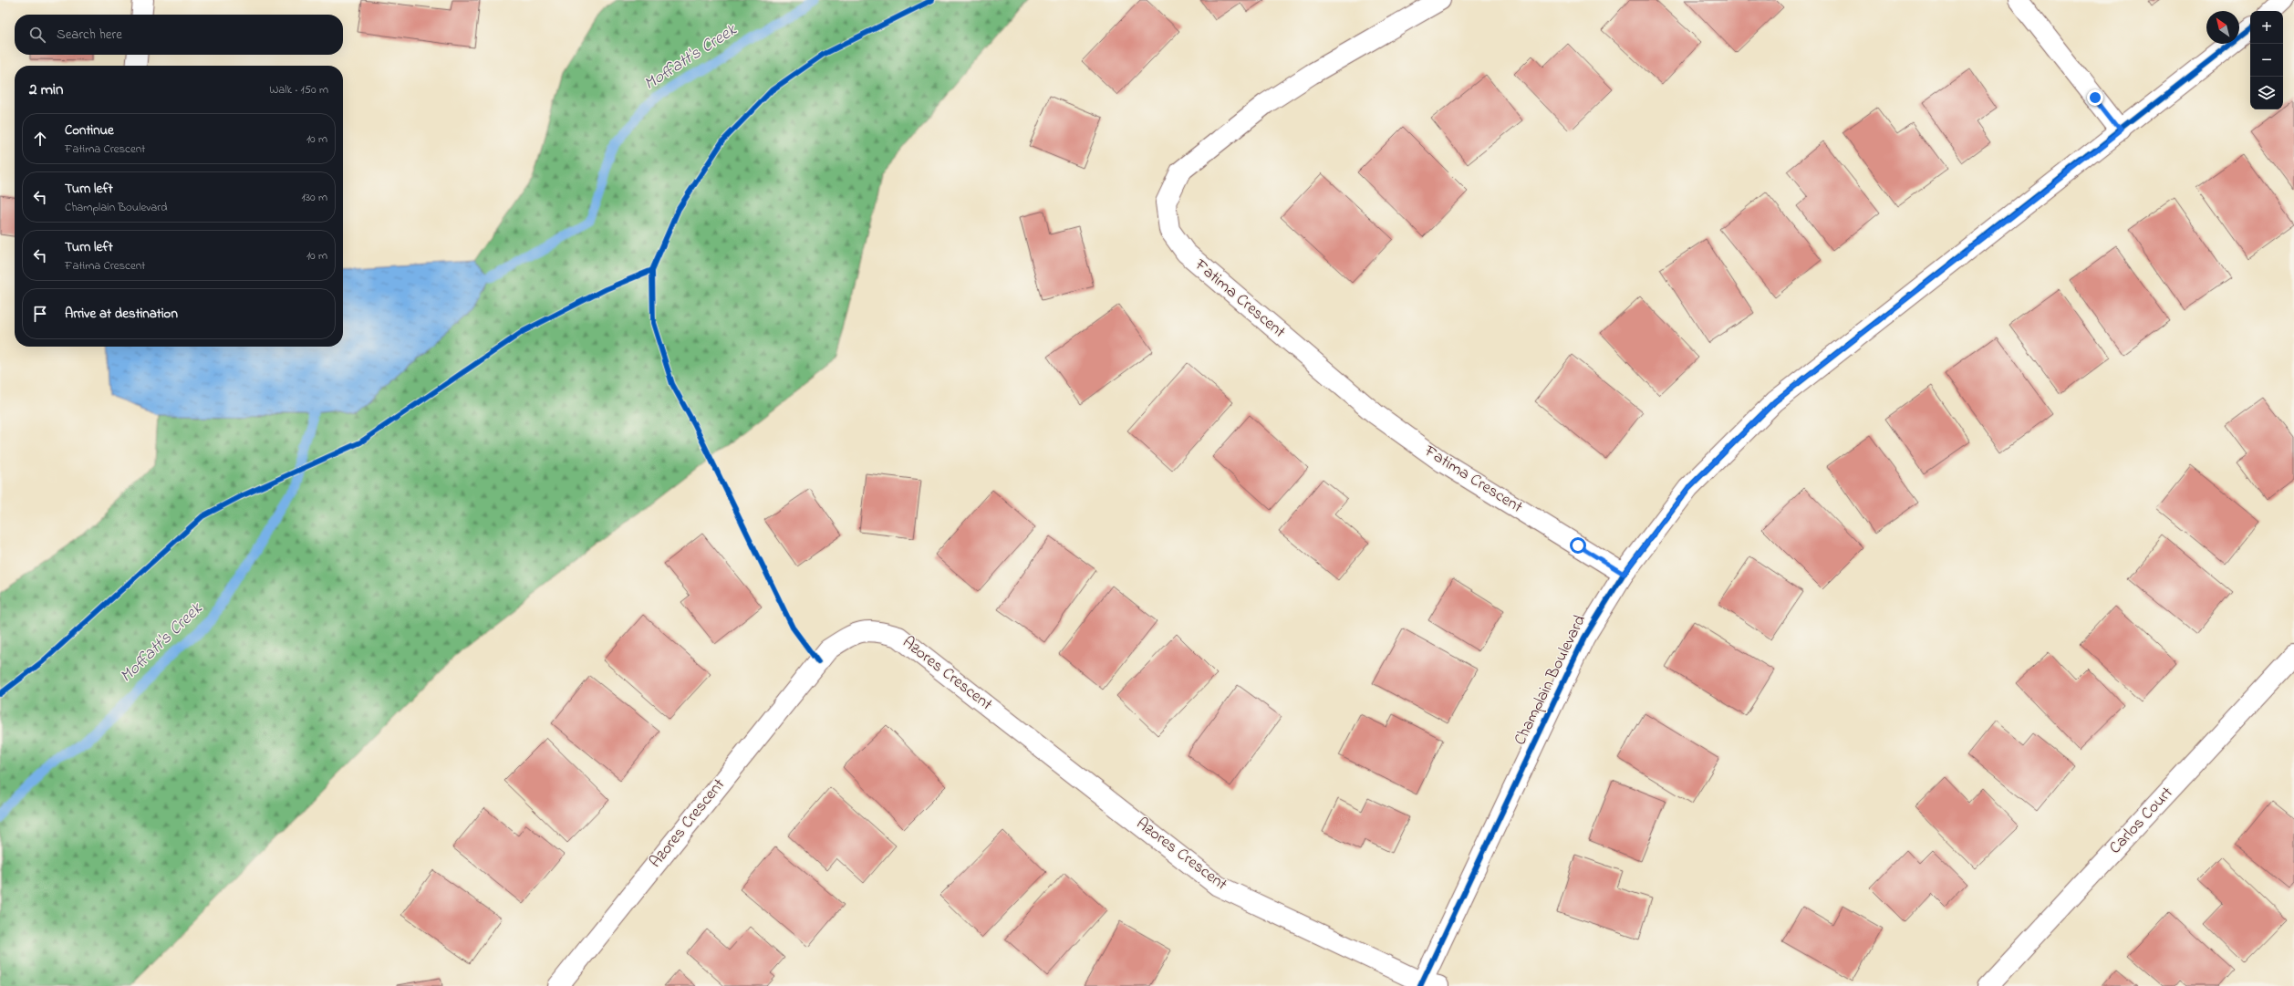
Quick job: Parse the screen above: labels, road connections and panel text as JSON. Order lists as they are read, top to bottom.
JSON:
{
  "streets": {
    "street": [
      "Fatima Crescent",
      "Azores Crescent",
      "Champlain Boulevard",
      "Carlos Court"
    ]
  },
  "crossings": [
    ["Fatima Crescent", "Champlain Boulevard"],
    ["Azores Crescent", "Champlain Boulevard"]
  ],
  "water": ["Moffatt's Creek"],
  "north": "top left",
  "page": {
    "map_buttons": ["+", "−"],
    "search": "Search here",
    "heading": ["2 min", "Walk · 150 m"],
    "list": [
      ["Continue", "Fatima Crescent", "10 m"],
      ["Turn left", "Champlain Boulevard", "130 m"],
      ["Turn left", "Fatima Crescent", "10 m"],
      "Arrive at destination"
    ]
  }
}
